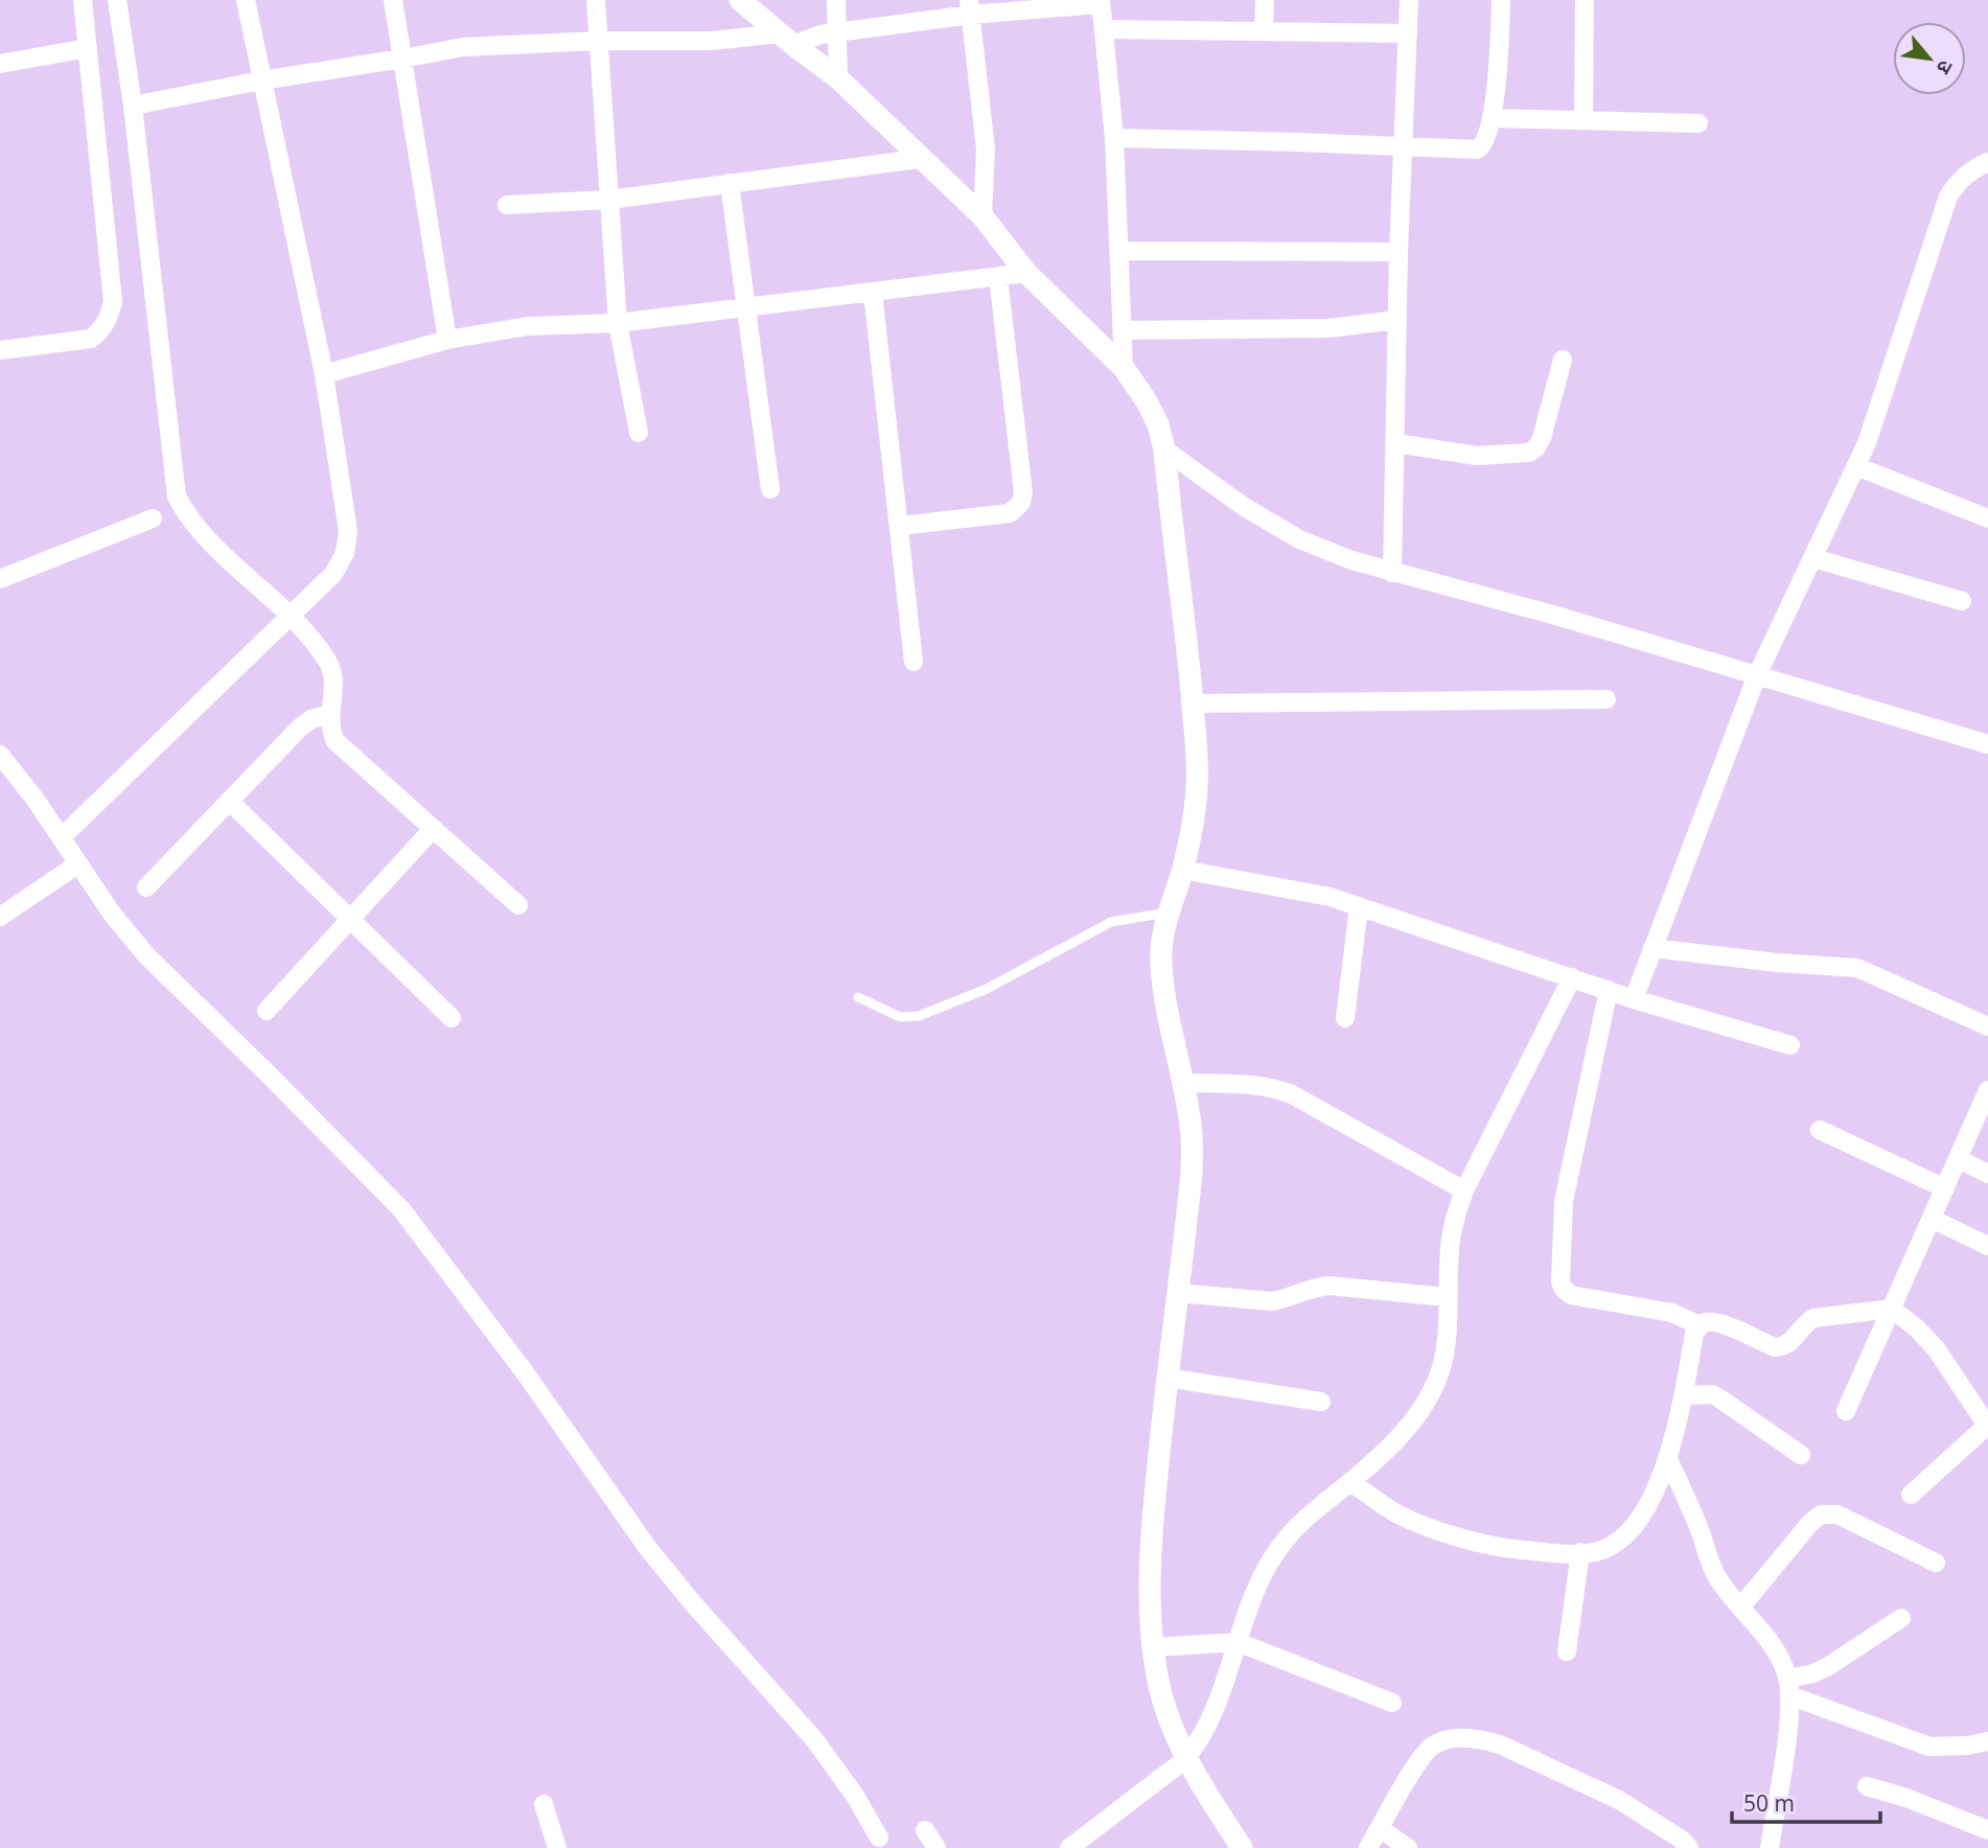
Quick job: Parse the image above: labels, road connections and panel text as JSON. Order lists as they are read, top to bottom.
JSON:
{
  "scale_bar": "50 m",
  "north": "bottom right"
}
